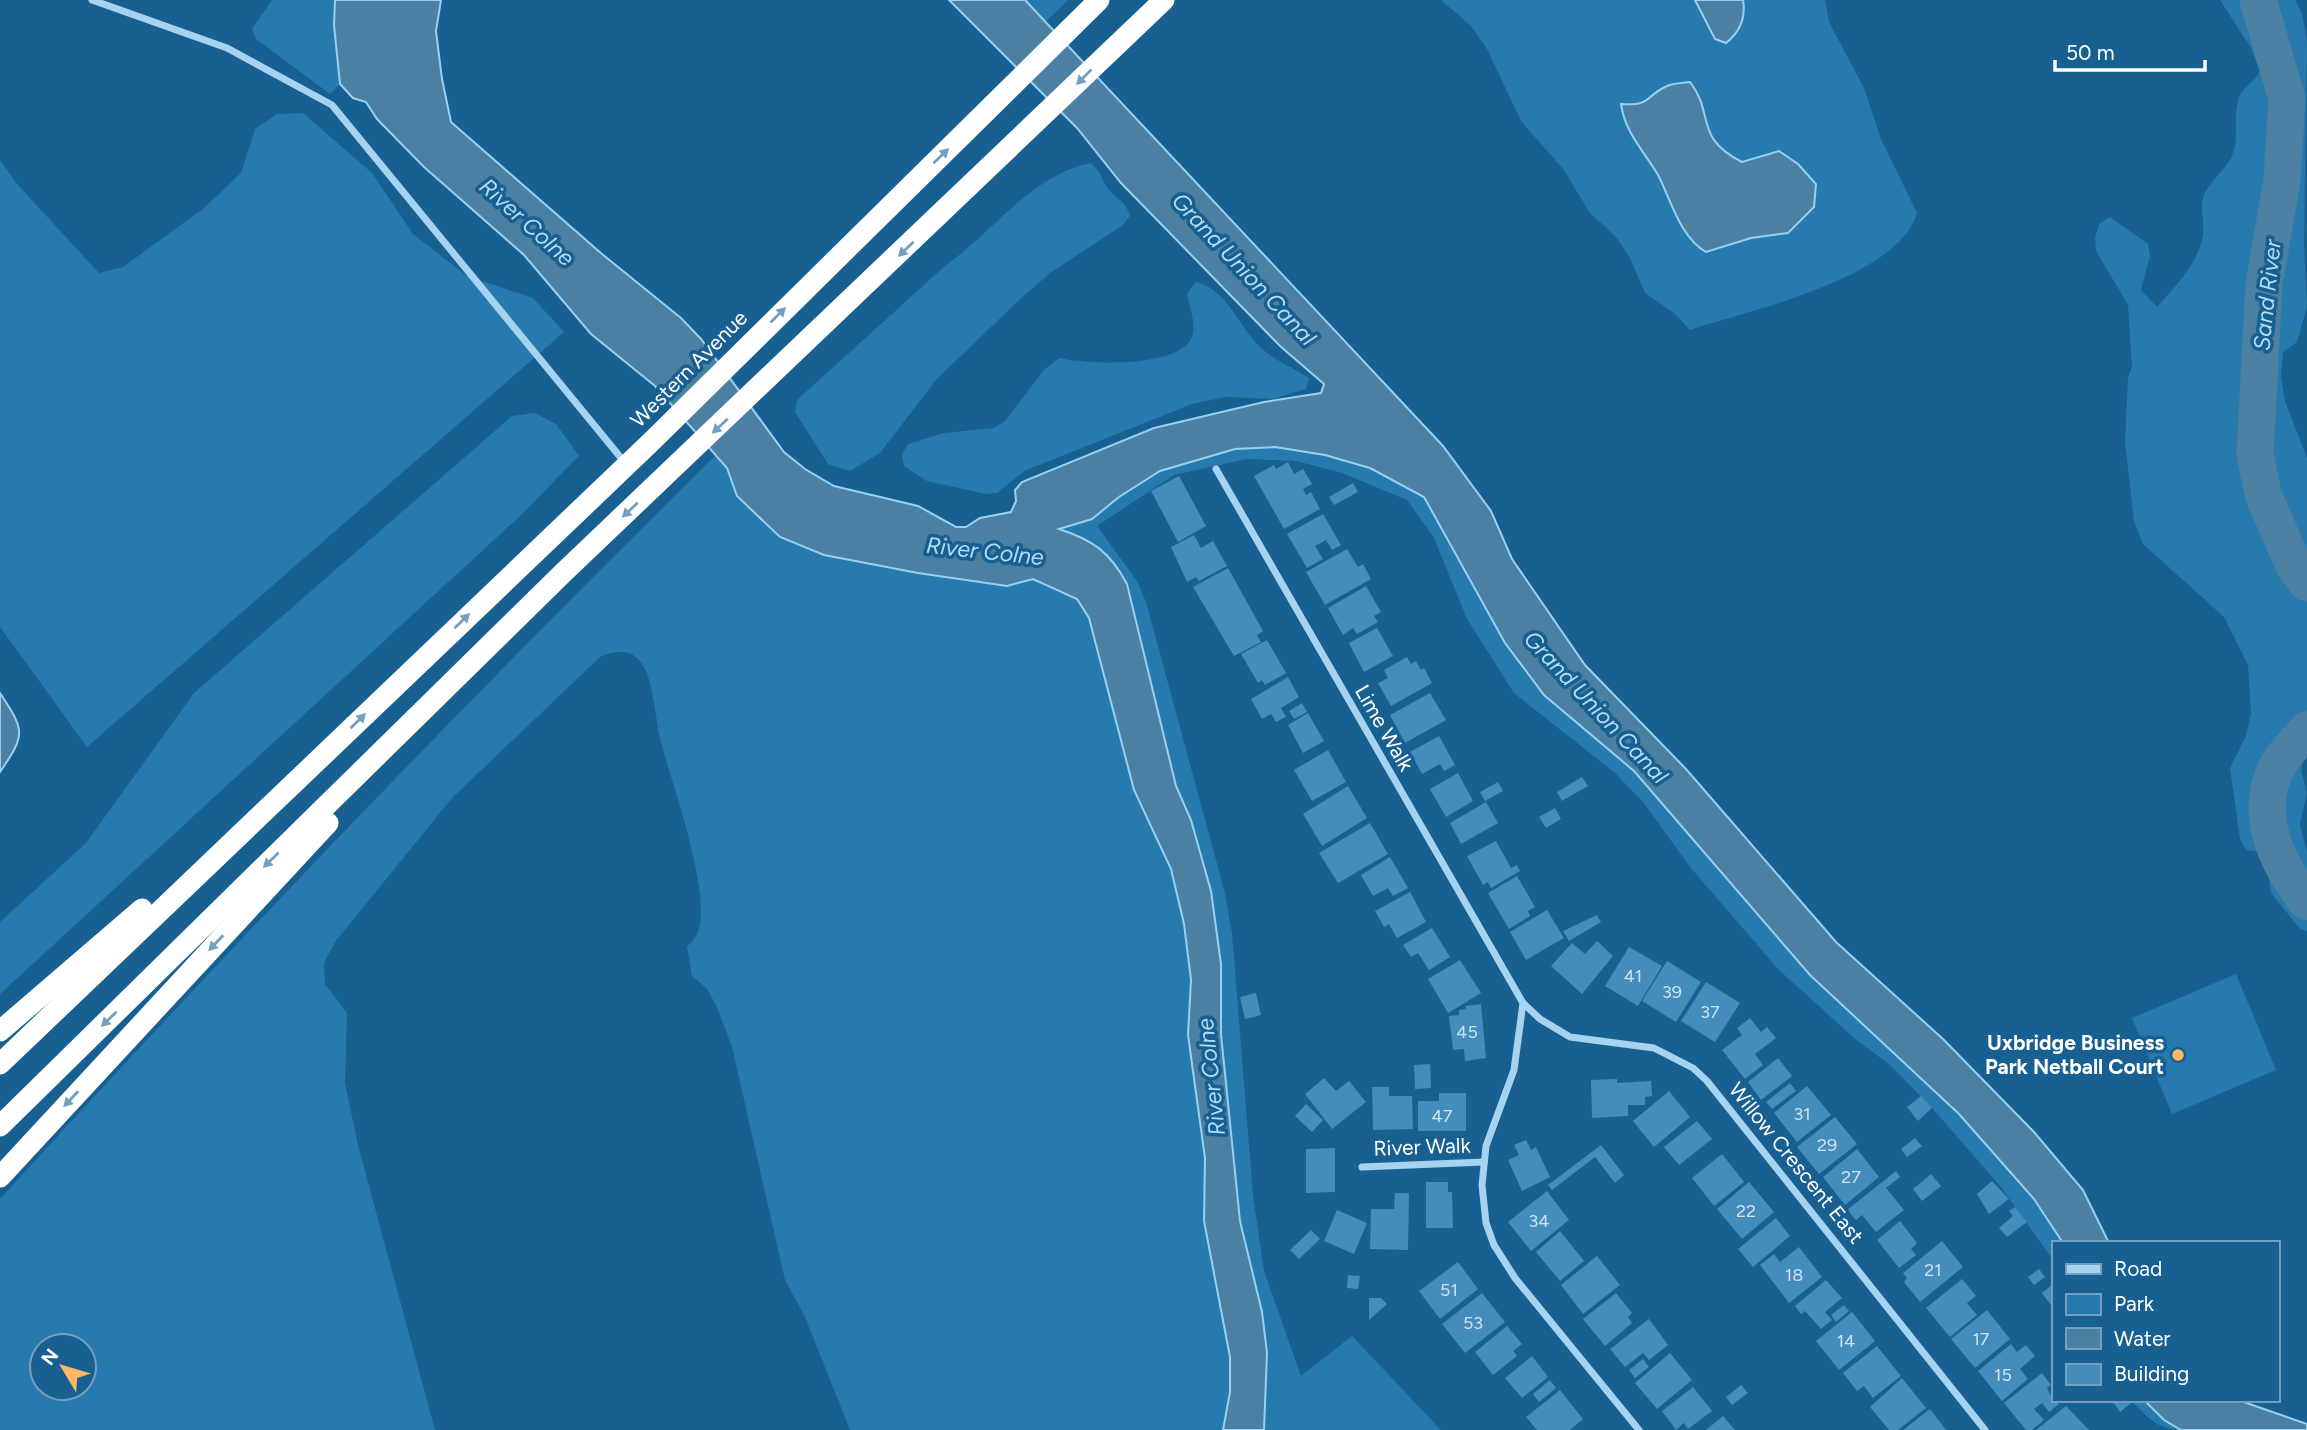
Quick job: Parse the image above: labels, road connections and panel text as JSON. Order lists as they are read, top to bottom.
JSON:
{
  "streets": {
    "highway": ["Western Avenue"],
    "street": ["Lime Walk", "River Walk", "Willow Crescent East"]
  },
  "crossings": [
    ["Lime Walk", "Willow Crescent East"]
  ],
  "water": ["River Colne", "Grand Union Canal", "Sand River"],
  "places": ["Uxbridge Business Park Netball Court"],
  "house_numbers": [
    "41",
    "39",
    "37",
    "45",
    "31",
    "47",
    "29",
    "27",
    "22",
    "34",
    "21",
    "18",
    "51",
    "53",
    "17",
    "14",
    "15"
  ],
  "legend": [
    "Road",
    "Park",
    "Water",
    "Building"
  ],
  "scale_bar": "50 m",
  "north": "top left"
}
